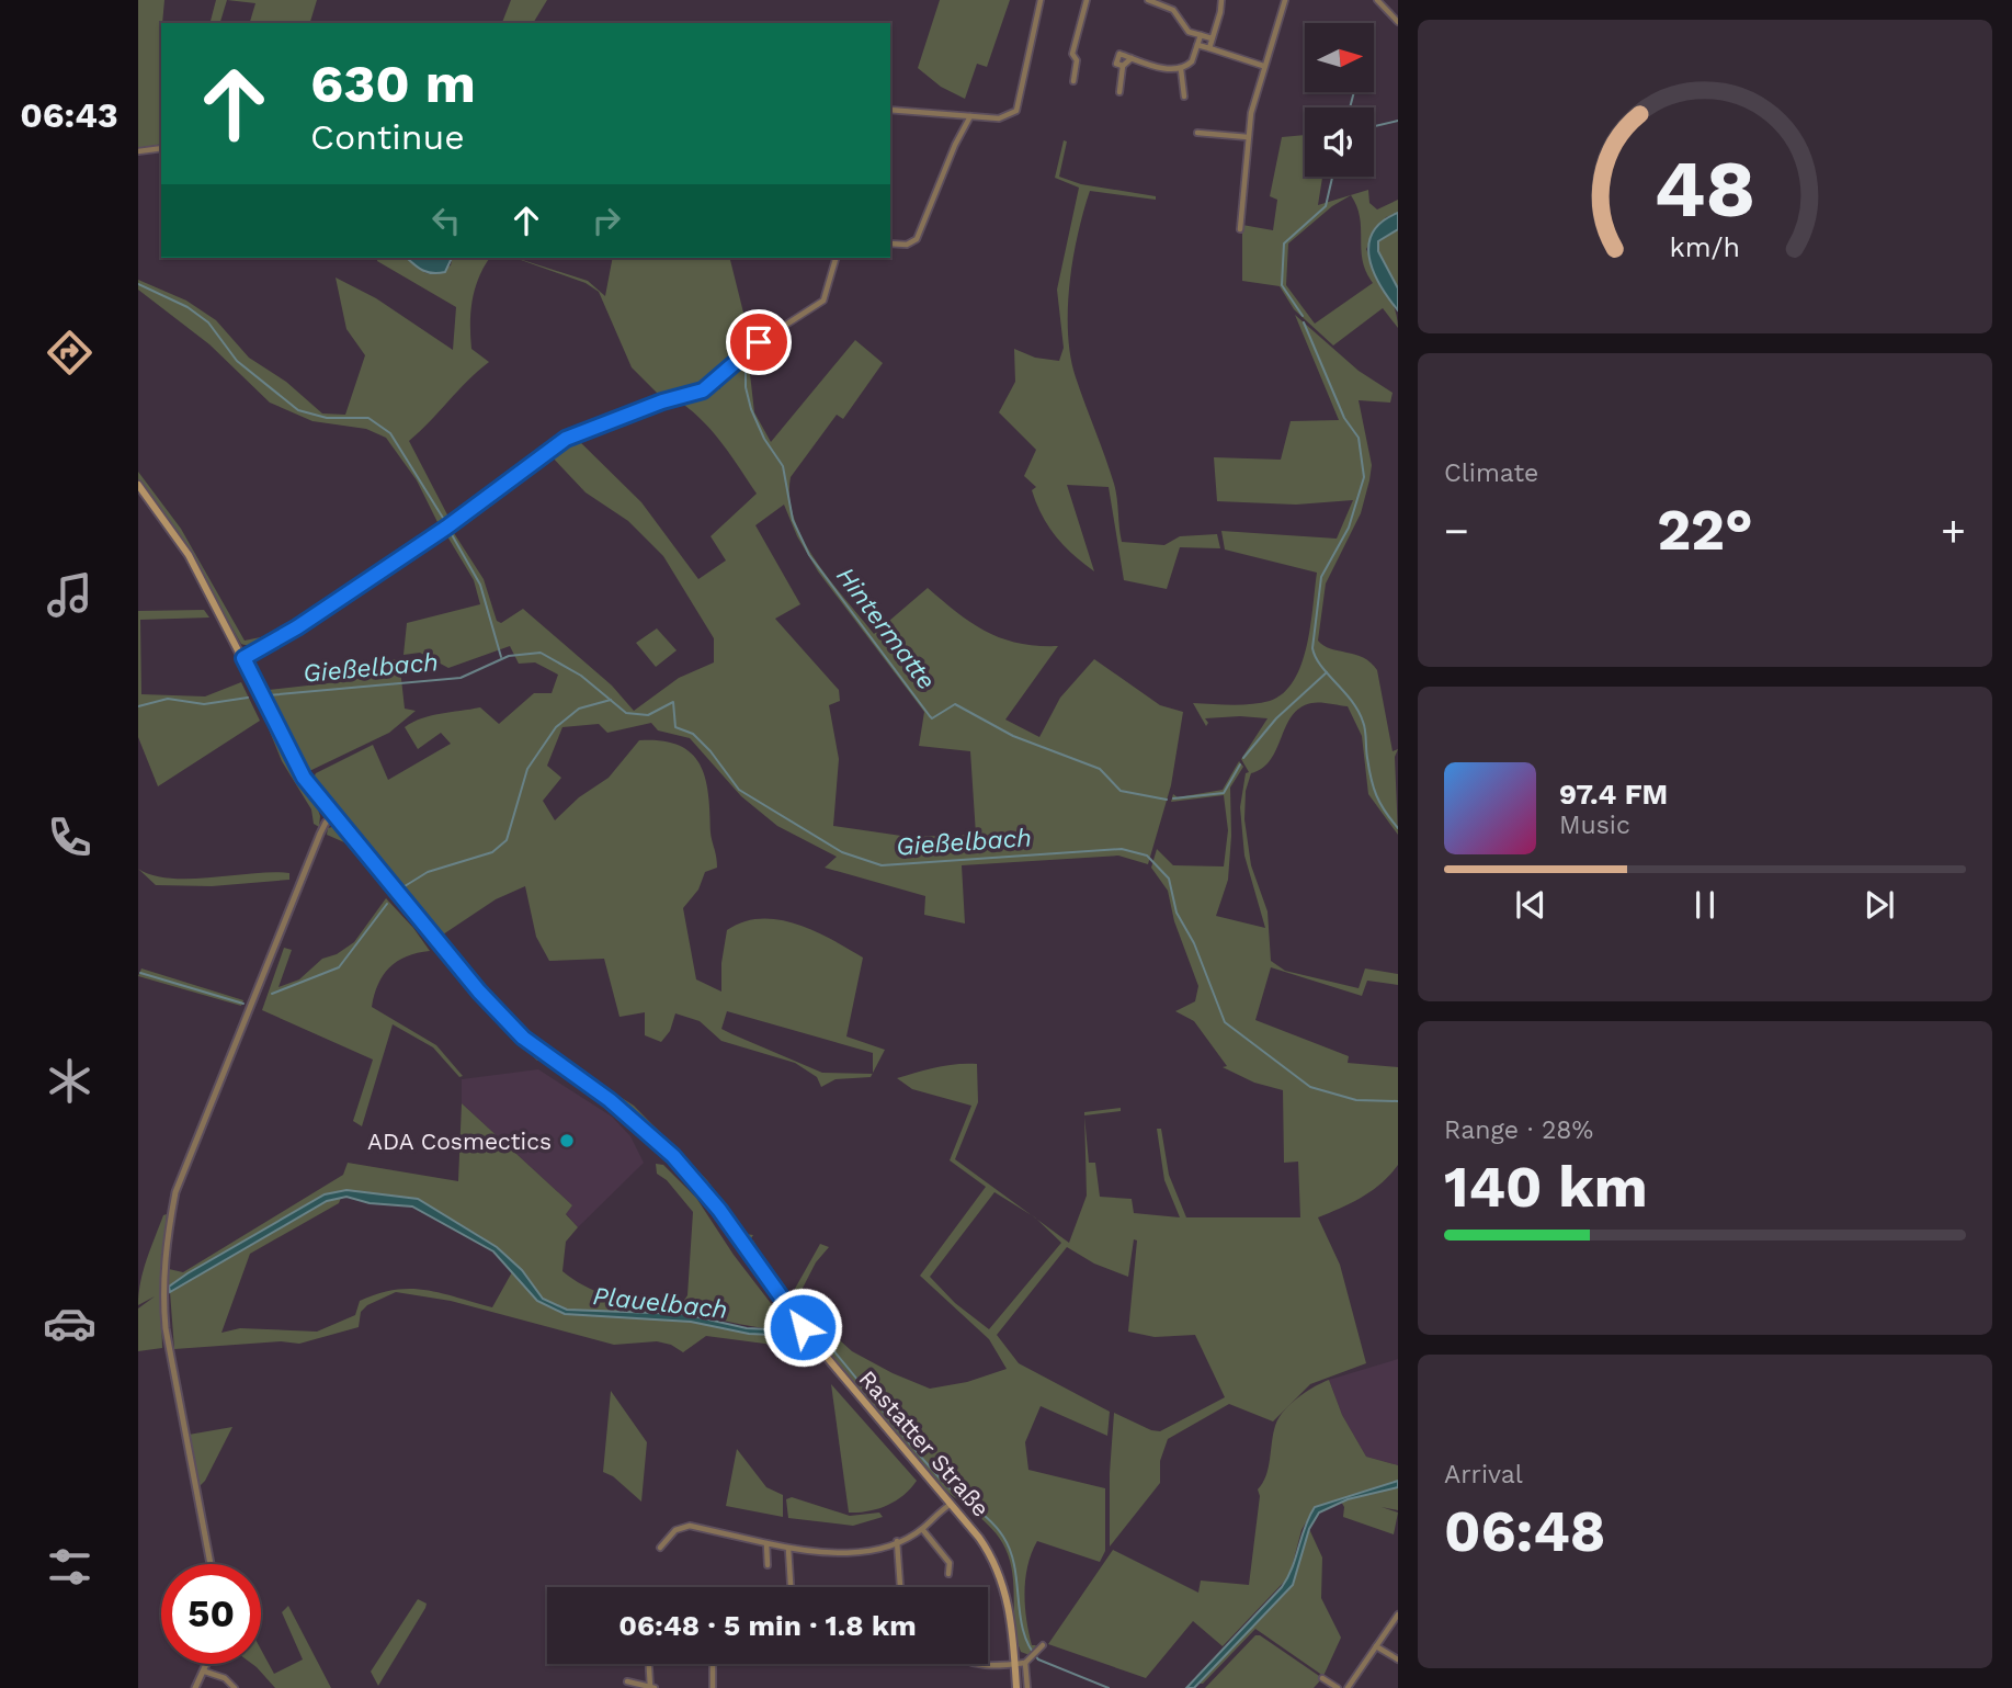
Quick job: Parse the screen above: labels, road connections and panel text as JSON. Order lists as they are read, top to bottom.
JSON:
{
  "streets": {
    "main road": ["Rastatter Straße"]
  },
  "water": ["Hintermatte", "Gießelbach", "Plauelbach"],
  "places": ["ADA Cosmectics"],
  "north": "right",
  "page": {
    "tabs": "06:43",
    "turn": ["630 m", "Continue"],
    "tile": [
      "Climate",
      ["Range · 28%", "140 km"],
      ["Arrival", "06:48"]
    ],
    "heat": ["−", "22°", "+"],
    "song": ["97.4 FM", "Music"],
    "limit": "50",
    "trip": "06:48 · 5 min · 1.8 km",
    "gauge": ["48", "km/h"]
  }
}
